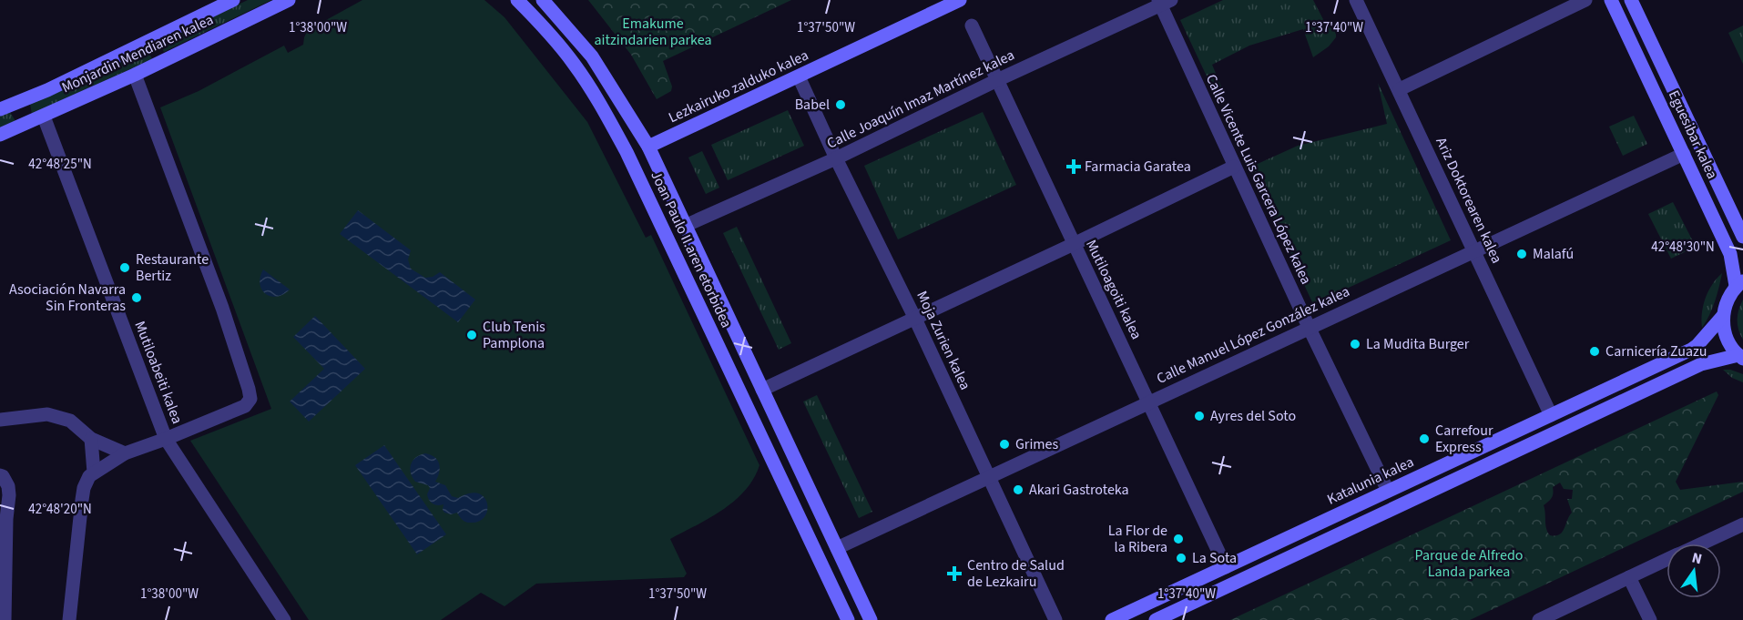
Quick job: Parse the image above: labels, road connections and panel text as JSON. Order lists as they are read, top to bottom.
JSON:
{
  "streets": {
    "street": [
      "Monjardin Mendiaren kalea",
      "Lezkairuko zalduko kalea",
      "Calle Joaquín Imaz Martínez kalea",
      "Eguesibar kalea",
      "Calle Vicente Luis Garcera López kalea",
      "Ariz Doktorearen kalea",
      "Joan Paulo II.aren etorbidea",
      "Mutiloagoiti kalea",
      "Calle Manuel López González kalea",
      "Moja Zurien kalea",
      "Mutiloabeiti kalea",
      "Katalunia kalea"
    ]
  },
  "crossings": [
    ["Monjardin Mendiaren kalea", "Mutiloabeiti kalea"],
    ["Lezkairuko zalduko kalea", "Joan Paulo II.aren etorbidea"],
    ["Lezkairuko zalduko kalea", "Moja Zurien kalea"],
    ["Calle Joaquín Imaz Martínez kalea", "Calle Vicente Luis Garcera López kalea"],
    ["Calle Joaquín Imaz Martínez kalea", "Joan Paulo II.aren etorbidea"],
    ["Calle Joaquín Imaz Martínez kalea", "Mutiloagoiti kalea"],
    ["Calle Joaquín Imaz Martínez kalea", "Moja Zurien kalea"],
    ["Eguesibar kalea", "Calle Manuel López González kalea"],
    ["Calle Vicente Luis Garcera López kalea", "Calle Manuel López González kalea"],
    ["Calle Vicente Luis Garcera López kalea", "Katalunia kalea"],
    ["Ariz Doktorearen kalea", "Calle Manuel López González kalea"],
    ["Ariz Doktorearen kalea", "Katalunia kalea"],
    ["Joan Paulo II.aren etorbidea", "Calle Manuel López González kalea"],
    ["Mutiloagoiti kalea", "Calle Manuel López González kalea"],
    ["Mutiloagoiti kalea", "Katalunia kalea"],
    ["Calle Manuel López González kalea", "Moja Zurien kalea"]
  ],
  "parks": ["Emakume aitzindarien parkea", "Parque de Alfredo Landa parkea"],
  "places": {
    "other": [
      "Babel",
      "Malafú",
      "Restaurante Bertiz",
      "Asociación Navarra Sin Fronteras",
      "Club Tenis Pamplona",
      "La Mudita Burger",
      "Carnicería Zuazu",
      "Ayres del Soto",
      "Carrefour Express",
      "Grimes",
      "Akari Gastroteka",
      "La Flor de la Ribera",
      "La Sota"
    ],
    "health": ["Farmacia Garatea", "Centro de Salud de Lezkairu"]
  },
  "north": "top",
  "coordinates": [
    "1°38'00\"W",
    "1°37'50\"W",
    "1°37'40\"W",
    "42°48'25\"N",
    "42°48'30\"N",
    "42°48'20\"N"
  ]
}
